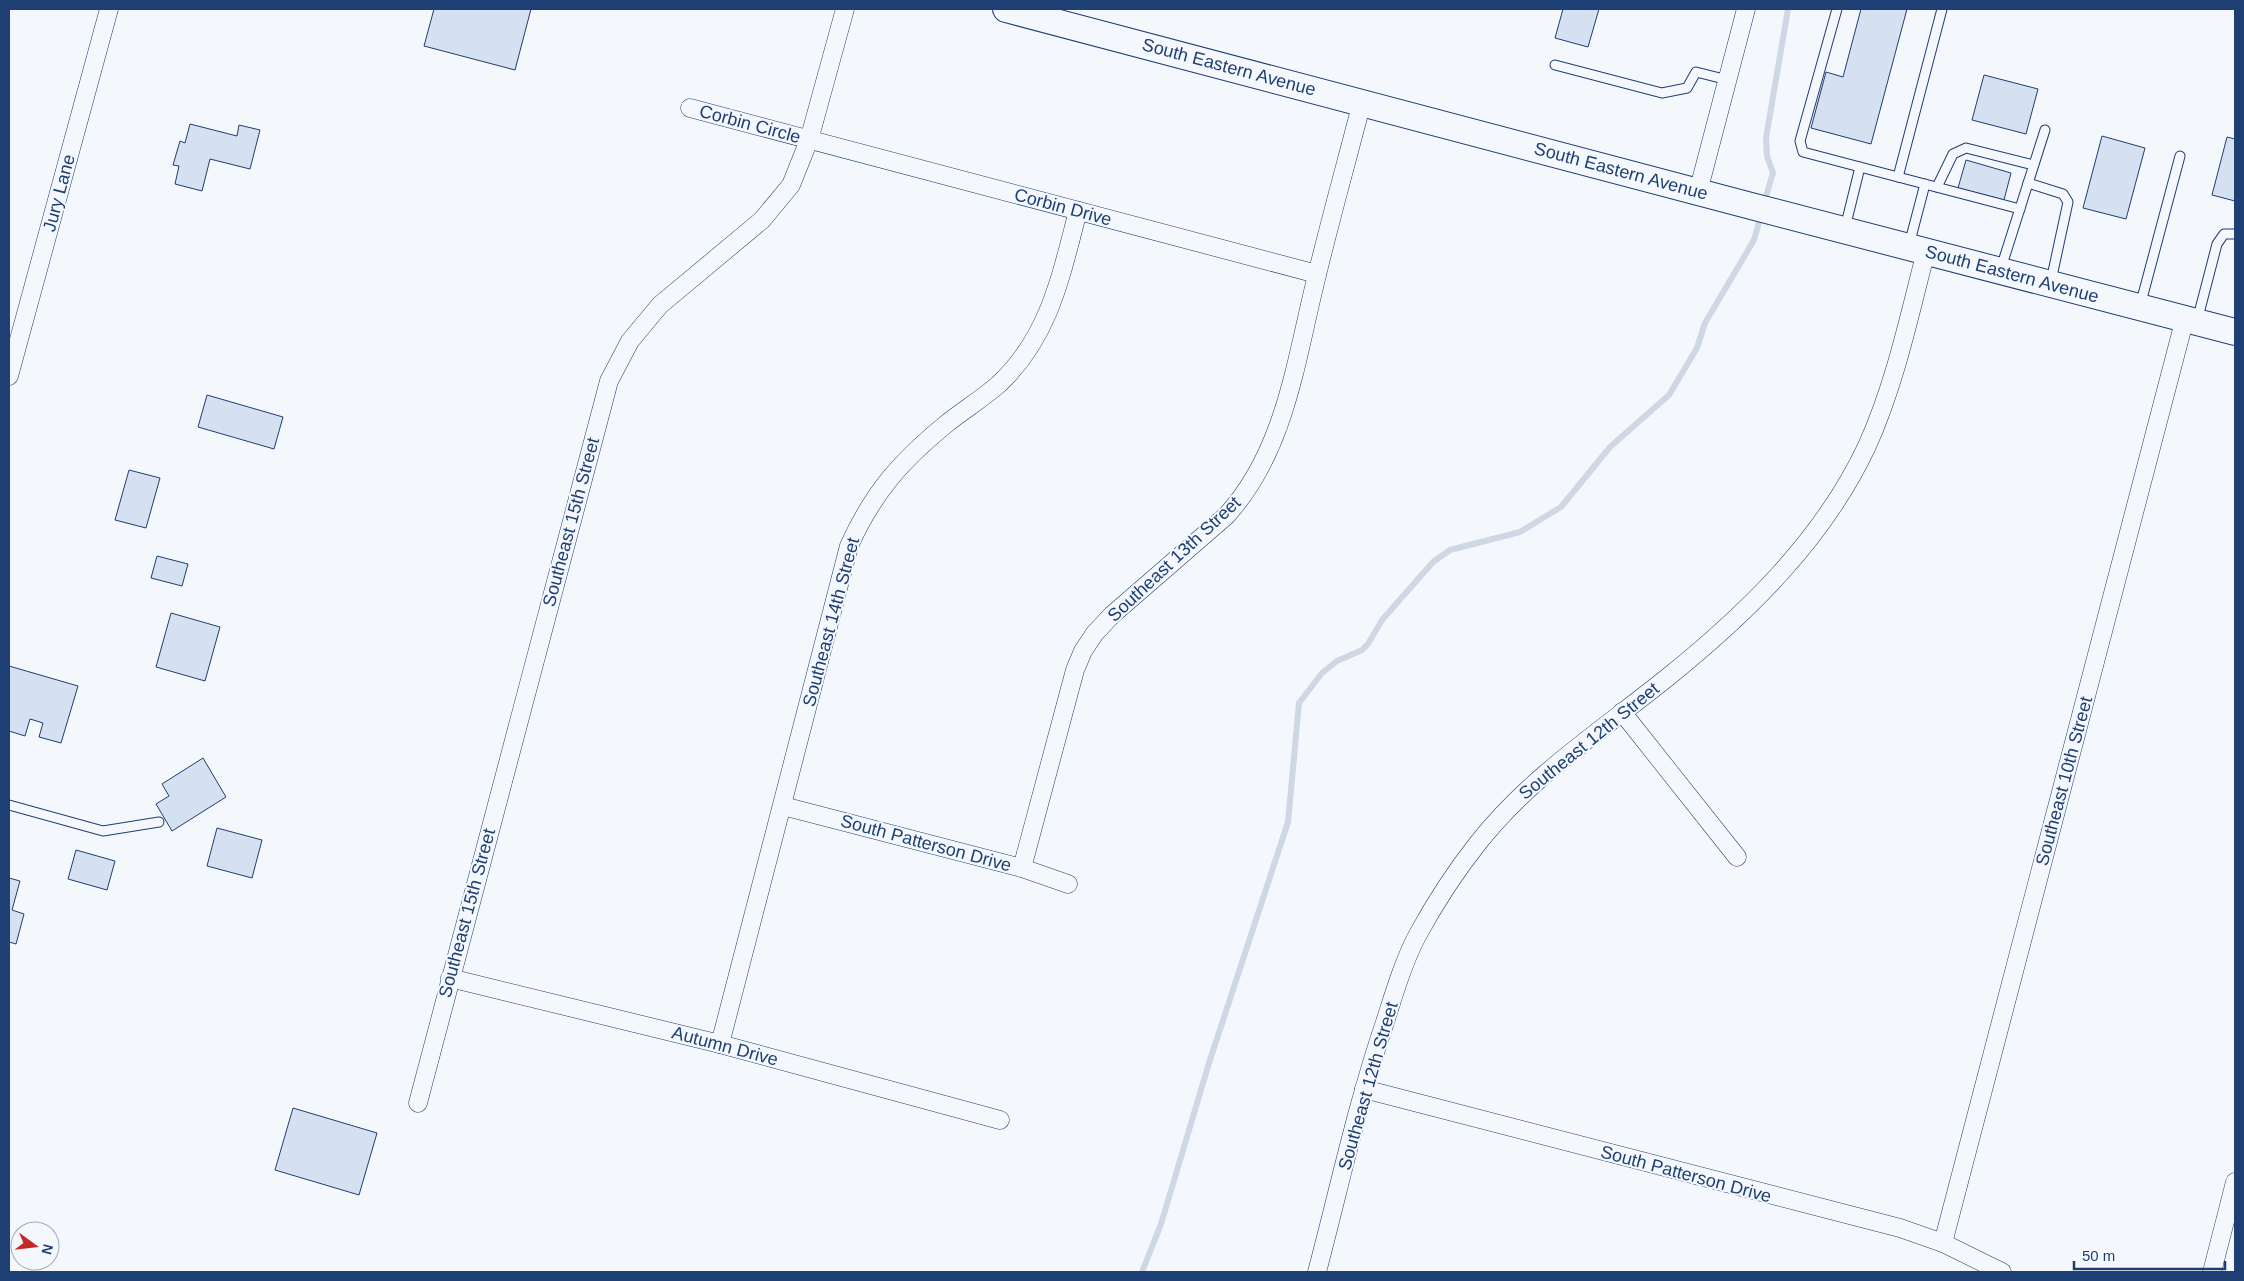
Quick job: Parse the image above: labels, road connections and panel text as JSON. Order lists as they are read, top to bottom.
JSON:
{
  "streets": {
    "main road": ["South Eastern Avenue"],
    "street": [
      "Corbin Circle",
      "Jury Lane",
      "Corbin Drive",
      "Southeast 15th Street",
      "Southeast 13th Street",
      "Southeast 14th Street",
      "Southeast 12th Street",
      "Southeast 10th Street",
      "South Patterson Drive",
      "Autumn Drive"
    ]
  },
  "crossings": [
    ["South Eastern Avenue", "Southeast 13th Street"],
    ["South Eastern Avenue", "Southeast 12th Street"],
    ["South Eastern Avenue", "Southeast 10th Street"],
    ["Corbin Circle", "Corbin Drive"],
    ["Corbin Circle", "Southeast 15th Street"],
    ["Corbin Drive", "Southeast 15th Street"],
    ["Corbin Drive", "Southeast 13th Street"],
    ["Corbin Drive", "Southeast 14th Street"],
    ["Southeast 15th Street", "Autumn Drive"],
    ["Southeast 13th Street", "South Patterson Drive"],
    ["Southeast 14th Street", "South Patterson Drive"],
    ["Southeast 14th Street", "Autumn Drive"],
    ["Southeast 12th Street", "South Patterson Drive"],
    ["Southeast 10th Street", "South Patterson Drive"]
  ],
  "scale_bar": "50 m",
  "north": "right"
}
